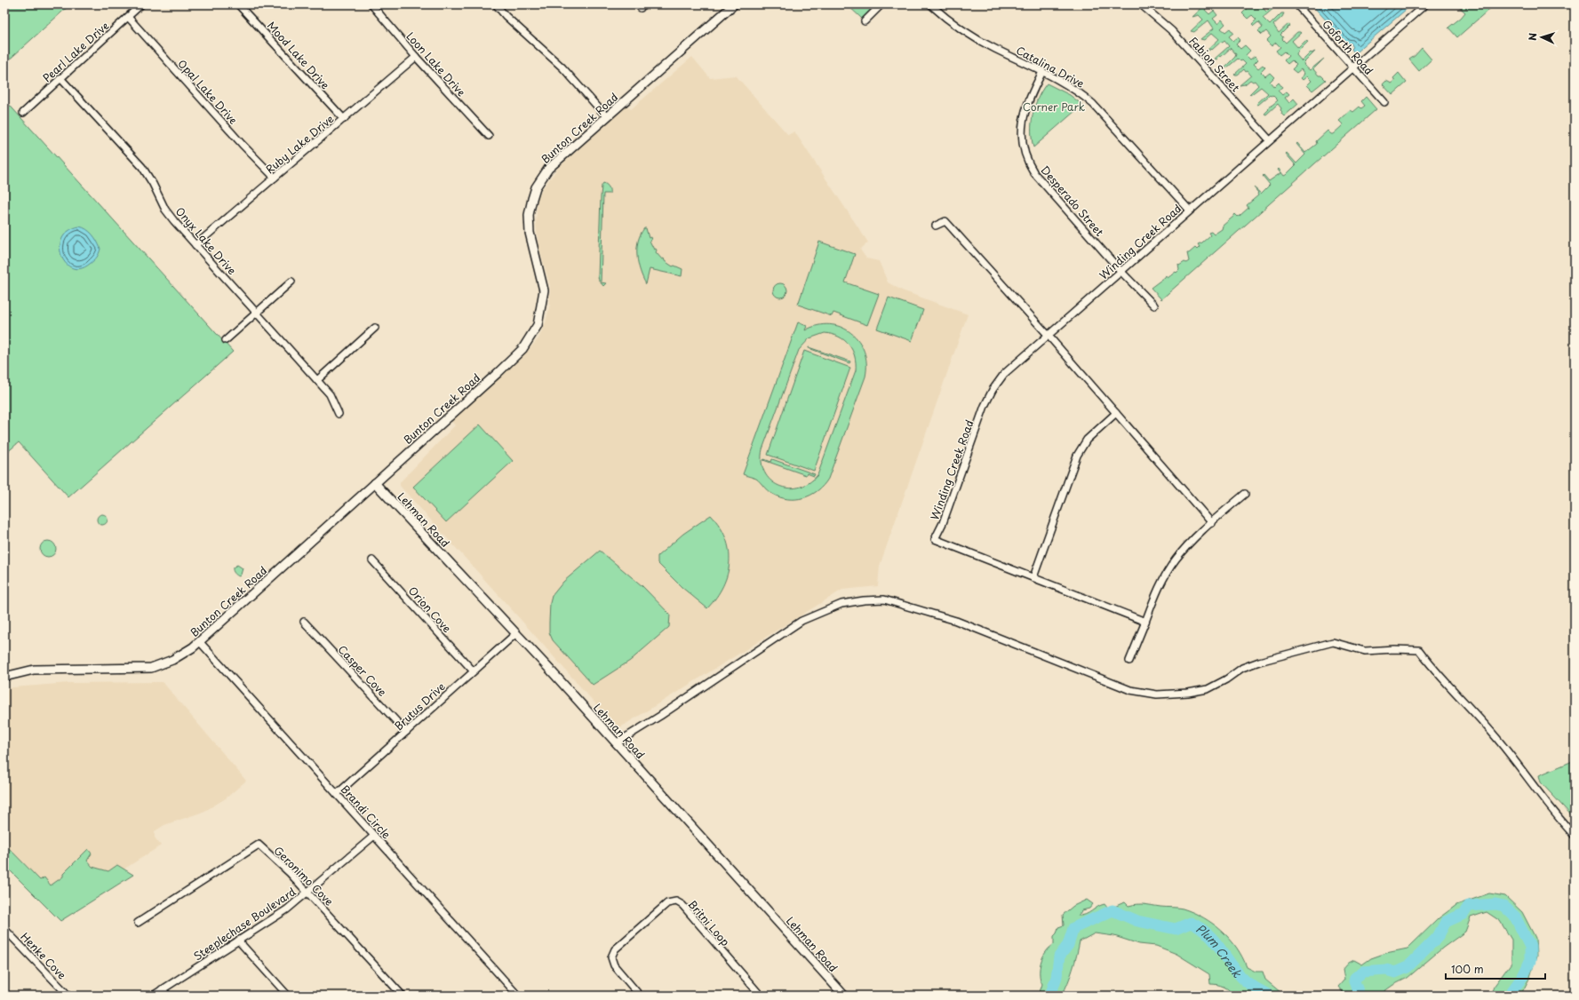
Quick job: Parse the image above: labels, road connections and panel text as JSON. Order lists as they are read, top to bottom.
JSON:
{
  "streets": {
    "street": [
      "Goforth Road",
      "Pearl Lake Drive",
      "Mood Lake Drive",
      "Loon Lake Drive",
      "Fabion Street",
      "Catalina Drive",
      "Opal Lake Drive",
      "Bunton Creek Road",
      "Ruby Lake Drive",
      "Desperado Street",
      "Onyx Lake Drive",
      "Winding Creek Road",
      "Lehman Road",
      "Orion Cove",
      "Casper Cove",
      "Brutus Drive",
      "Brandi Circle",
      "Geronimo Cove",
      "Britni Loop",
      "Steeplechase Boulevard",
      "Henke Cove"
    ]
  },
  "crossings": [
    ["Goforth Road", "Winding Creek Road"],
    ["Pearl Lake Drive", "Opal Lake Drive"],
    ["Pearl Lake Drive", "Onyx Lake Drive"],
    ["Mood Lake Drive", "Ruby Lake Drive"],
    ["Loon Lake Drive", "Ruby Lake Drive"],
    ["Fabion Street", "Winding Creek Road"],
    ["Catalina Drive", "Desperado Street"],
    ["Catalina Drive", "Winding Creek Road"],
    ["Opal Lake Drive", "Ruby Lake Drive"],
    ["Bunton Creek Road", "Lehman Road"],
    ["Bunton Creek Road", "Brandi Circle"],
    ["Ruby Lake Drive", "Onyx Lake Drive"],
    ["Desperado Street", "Winding Creek Road"],
    ["Lehman Road", "Brutus Drive"],
    ["Orion Cove", "Brutus Drive"],
    ["Casper Cove", "Brutus Drive"],
    ["Brutus Drive", "Brandi Circle"],
    ["Brandi Circle", "Steeplechase Boulevard"],
    ["Geronimo Cove", "Steeplechase Boulevard"]
  ],
  "water": ["Plum Creek"],
  "parks": ["Corner Park"],
  "scale_bar": "100 m",
  "north": "left"
}
